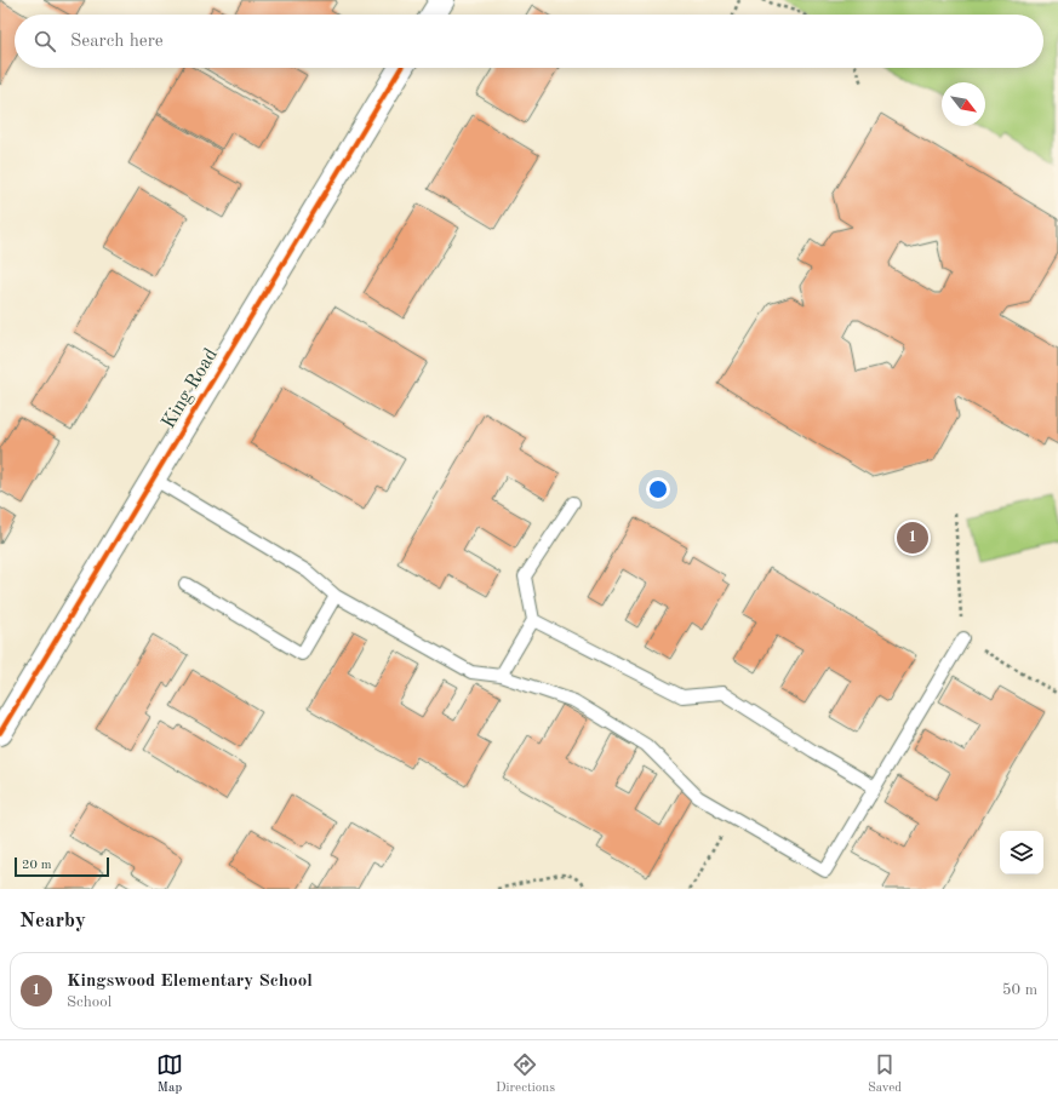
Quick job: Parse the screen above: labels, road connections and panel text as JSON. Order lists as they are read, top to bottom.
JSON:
{
  "streets": {
    "street": ["King Road"]
  },
  "scale_bar": "20 m",
  "north": "bottom right",
  "page": {
    "search": "Search here",
    "pins": "1",
    "scale": "20 m",
    "heading": "Nearby",
    "list": [
      {
        "mark": "1",
        "name": "Kingswood Elementary School",
        "note": "School",
        "value": "50 m"
      }
    ],
    "nav": ["Map", "Directions", "Saved"]
  }
}
